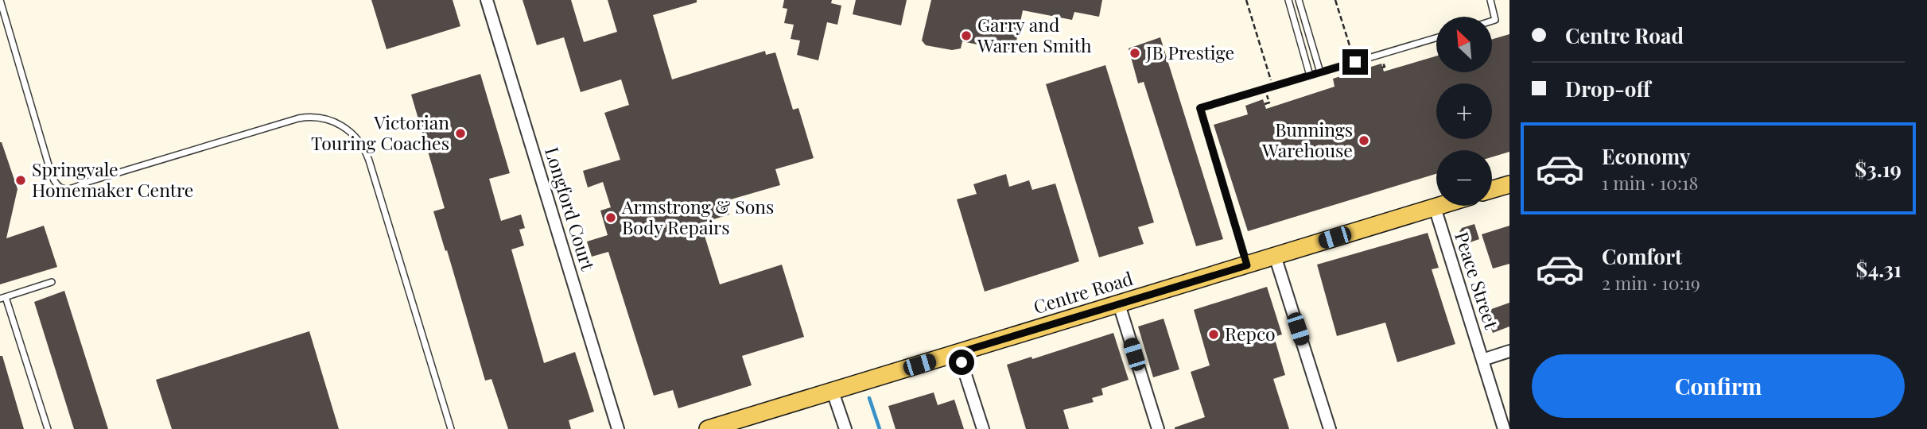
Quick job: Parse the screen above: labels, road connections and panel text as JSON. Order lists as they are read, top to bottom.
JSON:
{
  "streets": {
    "main road": ["Centre Road"],
    "street": ["Longford Court", "Peace Street"]
  },
  "crossings": [
    ["Peace Street", "Centre Road"]
  ],
  "places": [
    "Garry and Warren Smith",
    "JB Prestige",
    "Victorian Touring Coaches",
    "Bunnings Warehouse",
    "Springvale Homemaker Centre",
    "Armstrong & Sons Body Repairs",
    "Repco"
  ],
  "north": "top left",
  "page": {
    "banner": ["Centre Road", "Drop-off"],
    "map_buttons": ["+", "−"],
    "list": [
      {
        "name": "Economy",
        "note": "1 min · 10:18",
        "value": "$3.19"
      },
      {
        "name": "Comfort",
        "note": "2 min · 10:19",
        "value": "$4.31"
      }
    ],
    "buttons": "Confirm"
  }
}
